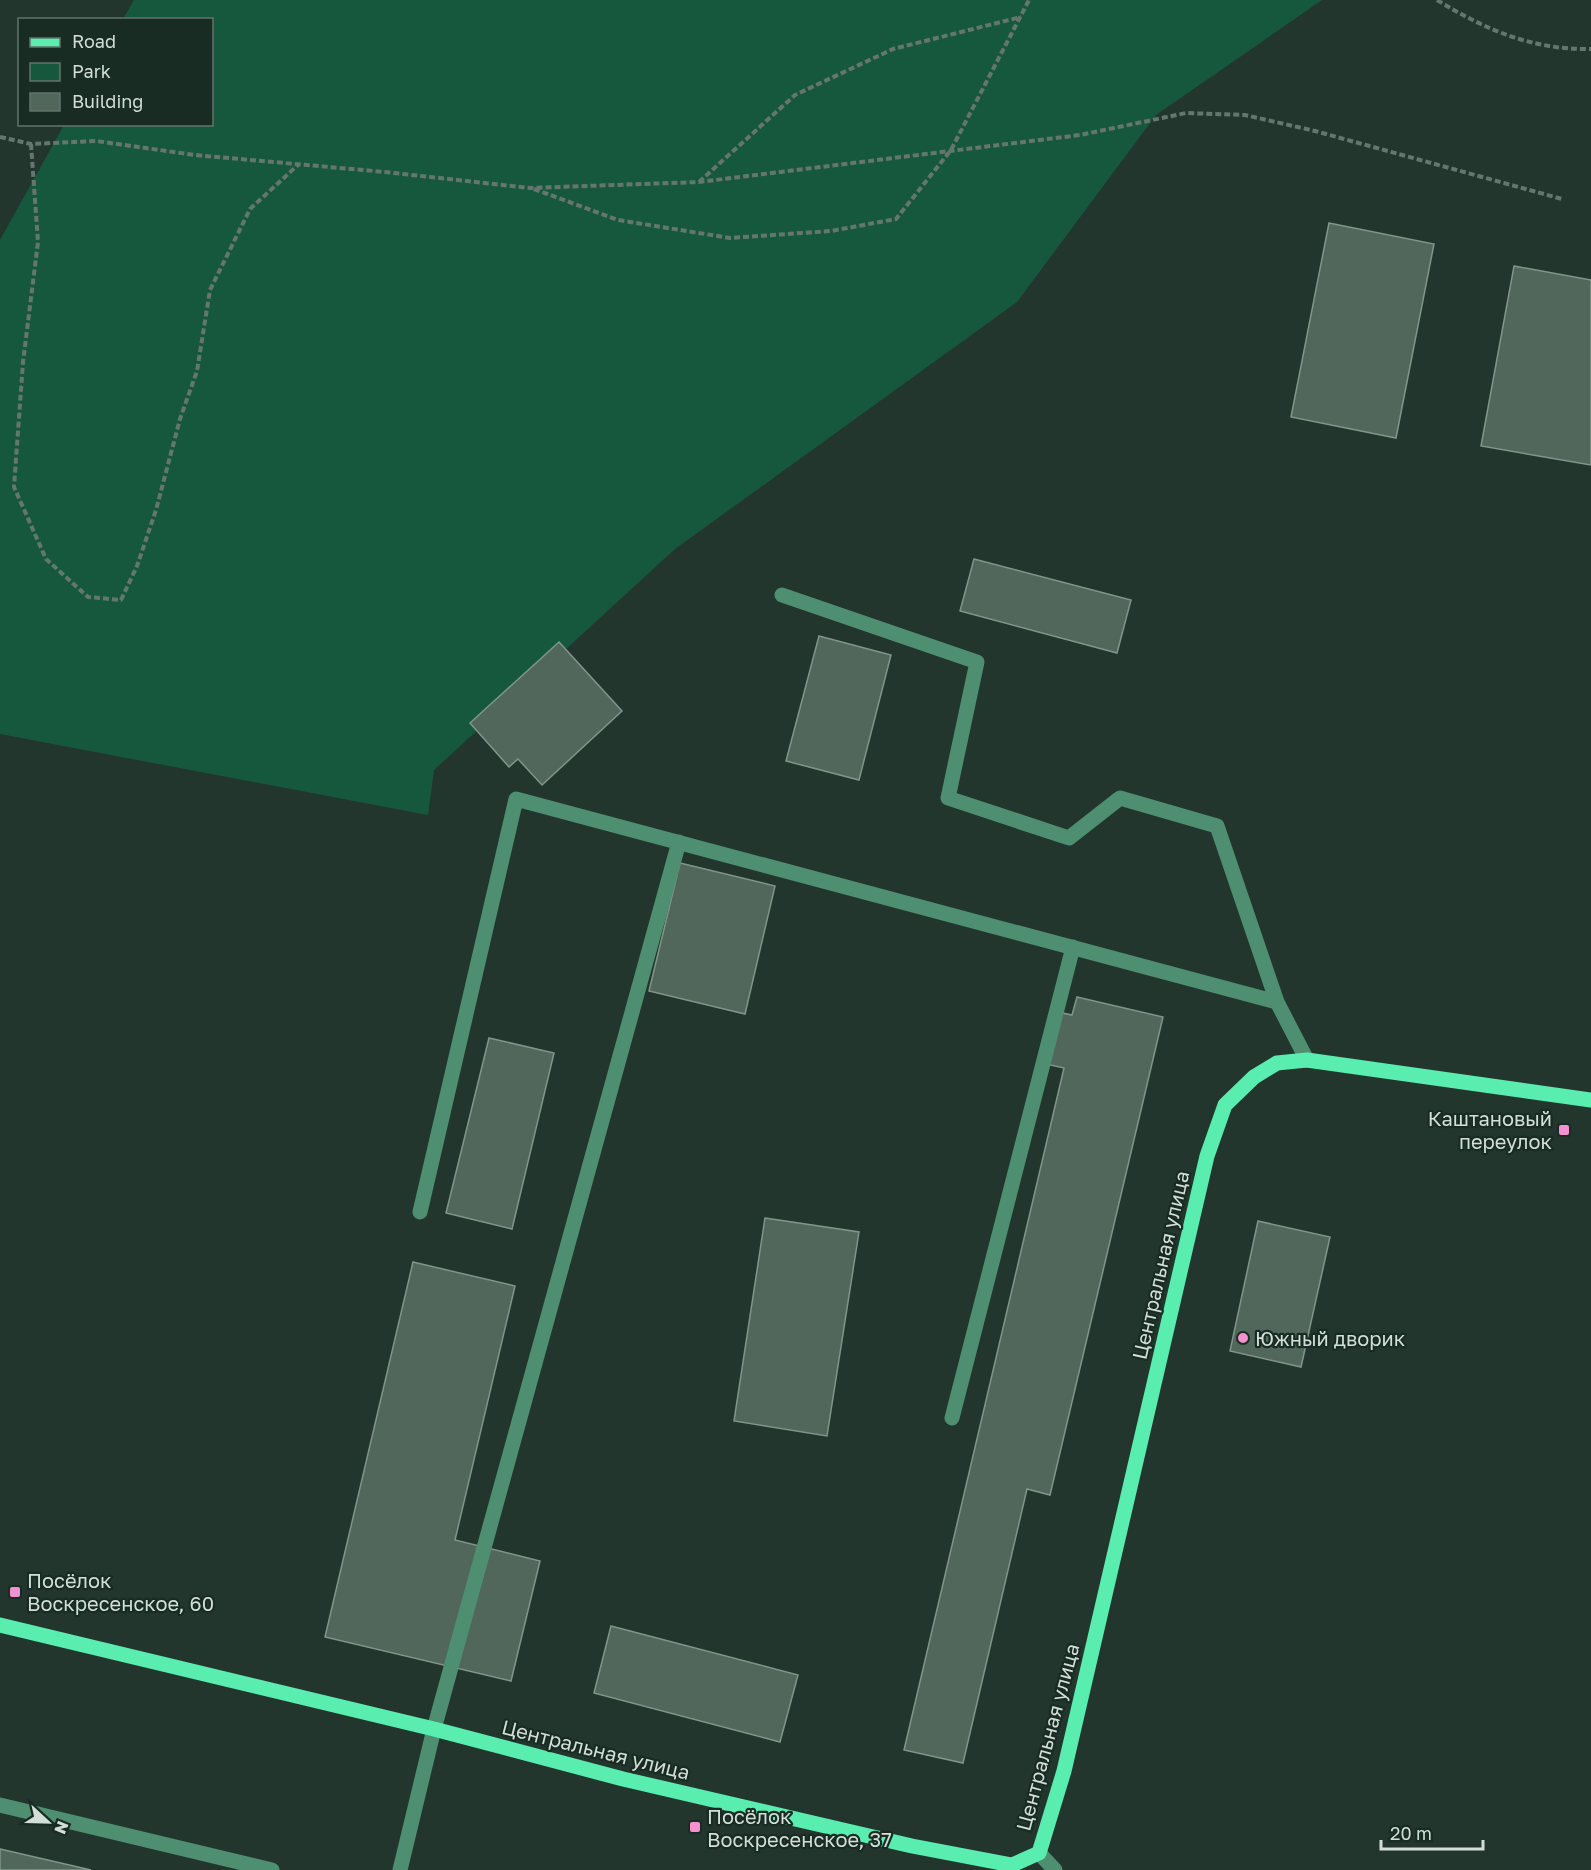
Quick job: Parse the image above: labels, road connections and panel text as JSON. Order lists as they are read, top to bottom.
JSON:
{
  "streets": {
    "main road": ["Центральная улица"]
  },
  "places": {
    "transit": ["Каштановый переулок", "Посёлок Воскресенское, 60", "Посёлок Воскресенское, 37"],
    "other": ["Южный дворик"]
  },
  "legend": ["Road", "Park", "Building"],
  "scale_bar": "20 m",
  "north": "right"
}
